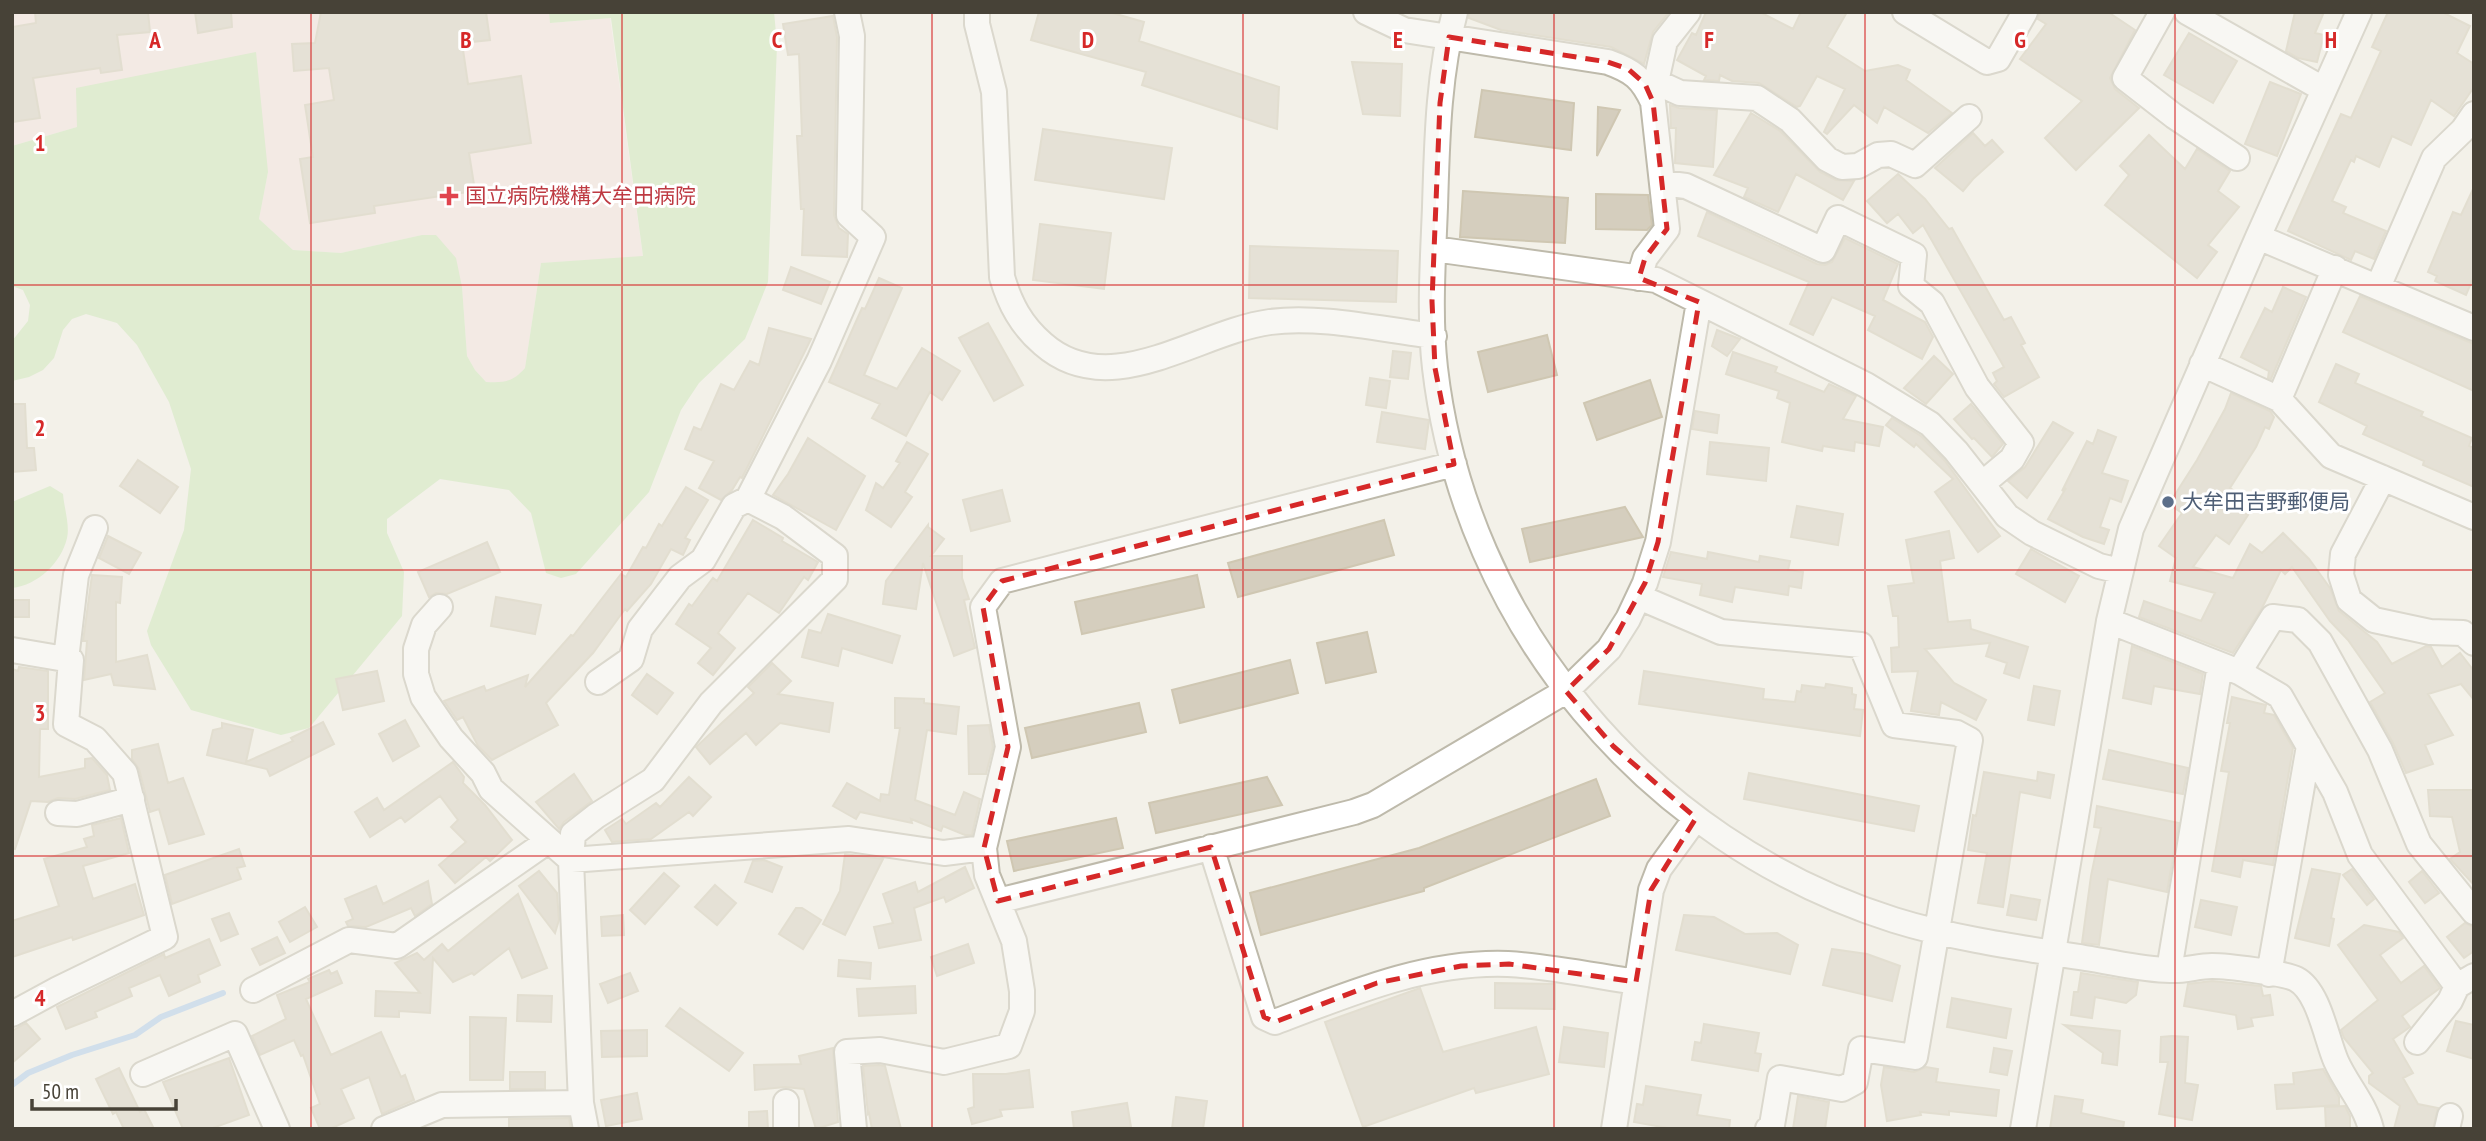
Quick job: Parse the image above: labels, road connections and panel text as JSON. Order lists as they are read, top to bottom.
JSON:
{
  "places": {
    "health": ["国立病院機構大牟田病院"],
    "other": ["大牟田吉野郵便局"]
  },
  "scale_bar": "50 m",
  "grid": {
    "columns": [
      "A",
      "B",
      "C",
      "D",
      "E",
      "F",
      "G",
      "H"
    ],
    "rows": [
      "1",
      "2",
      "3",
      "4"
    ]
  }
}
